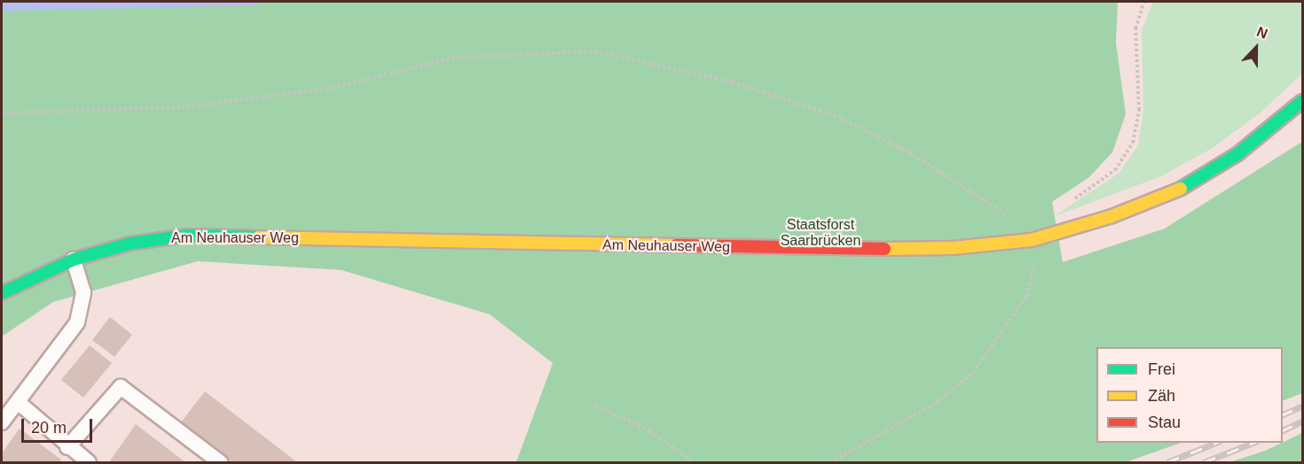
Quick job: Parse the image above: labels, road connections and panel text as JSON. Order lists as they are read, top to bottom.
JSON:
{
  "streets": {
    "street": ["Am Neuhauser Weg"]
  },
  "parks": ["Staatsforst Saarbrücken"],
  "legend": ["Frei", "Zäh", "Stau"],
  "scale_bar": "20 m",
  "north": "top"
}
